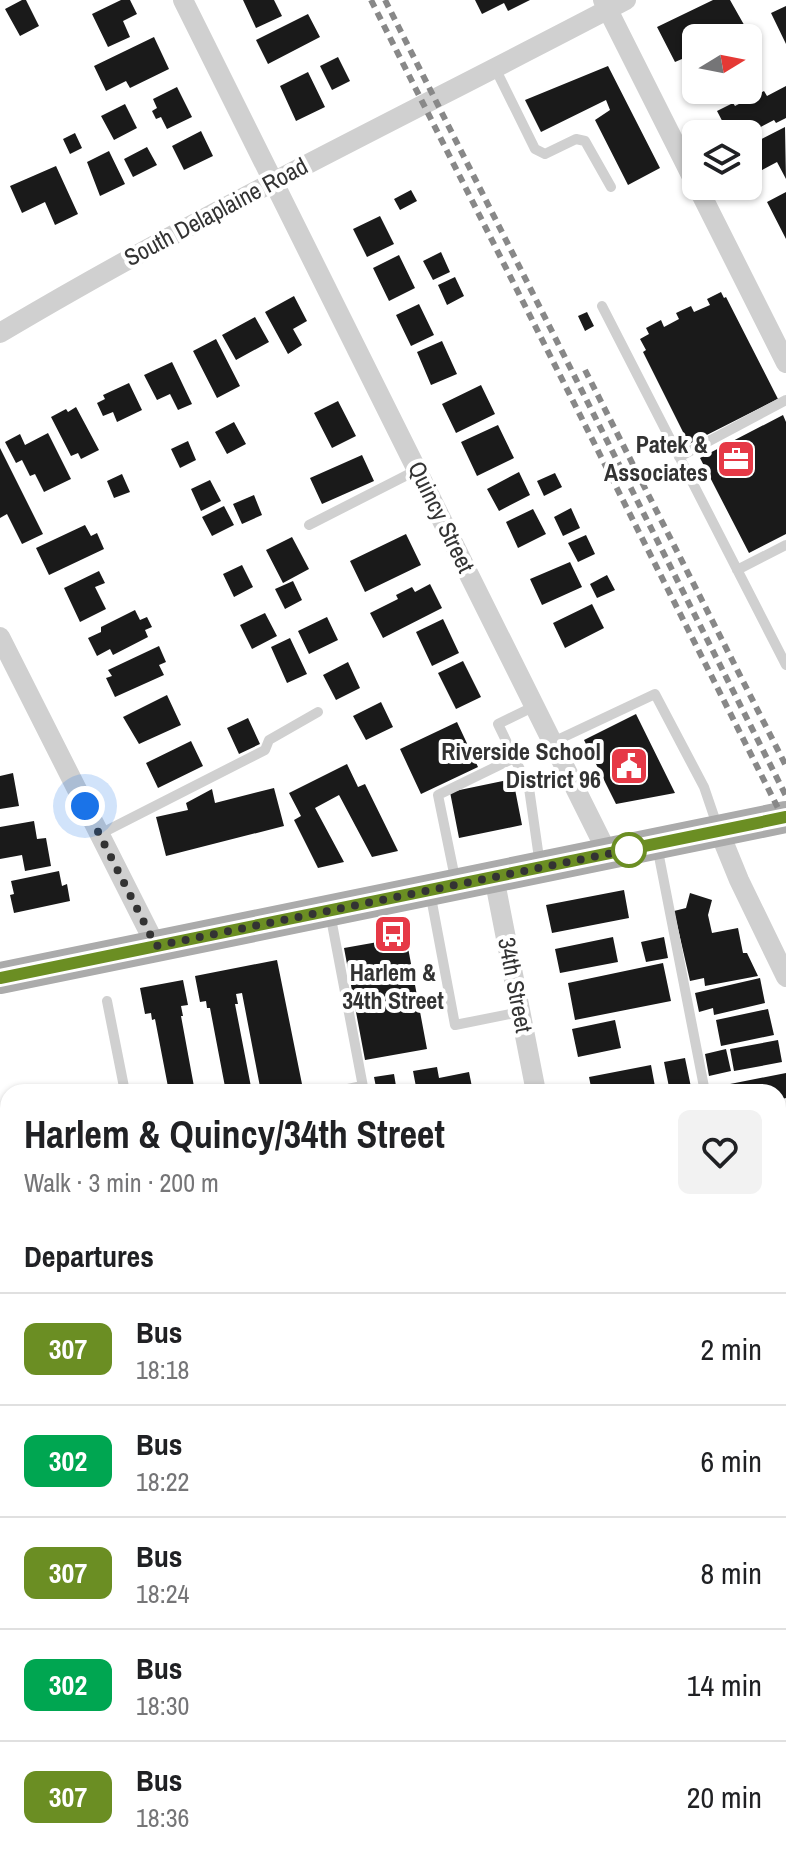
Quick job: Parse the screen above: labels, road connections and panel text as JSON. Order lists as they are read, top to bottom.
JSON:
{
  "streets": {
    "street": ["South Delaplaine Road", "Quincy Street", "34th Street"]
  },
  "crossings": [
    ["South Delaplaine Road", "Quincy Street"]
  ],
  "places": {
    "office": ["Patek & Associates"],
    "public building": ["Riverside School District 96"],
    "bus stop": ["Harlem & 34th Street"]
  },
  "lines": ["bus line 307"],
  "north": "right",
  "page": {
    "heading": [
      ["Harlem & Quincy/34th Street", "Walk · 3 min · 200 m"],
      "Departures"
    ],
    "list": [
      {
        "mark": "307",
        "name": "Bus",
        "note": "18:18",
        "value": "2 min"
      },
      {
        "mark": "302",
        "name": "Bus",
        "note": "18:22",
        "value": "6 min"
      },
      {
        "mark": "307",
        "name": "Bus",
        "note": "18:24",
        "value": "8 min"
      },
      {
        "mark": "302",
        "name": "Bus",
        "note": "18:30",
        "value": "14 min"
      },
      {
        "mark": "307",
        "name": "Bus",
        "note": "18:36",
        "value": "20 min"
      }
    ]
  }
}
